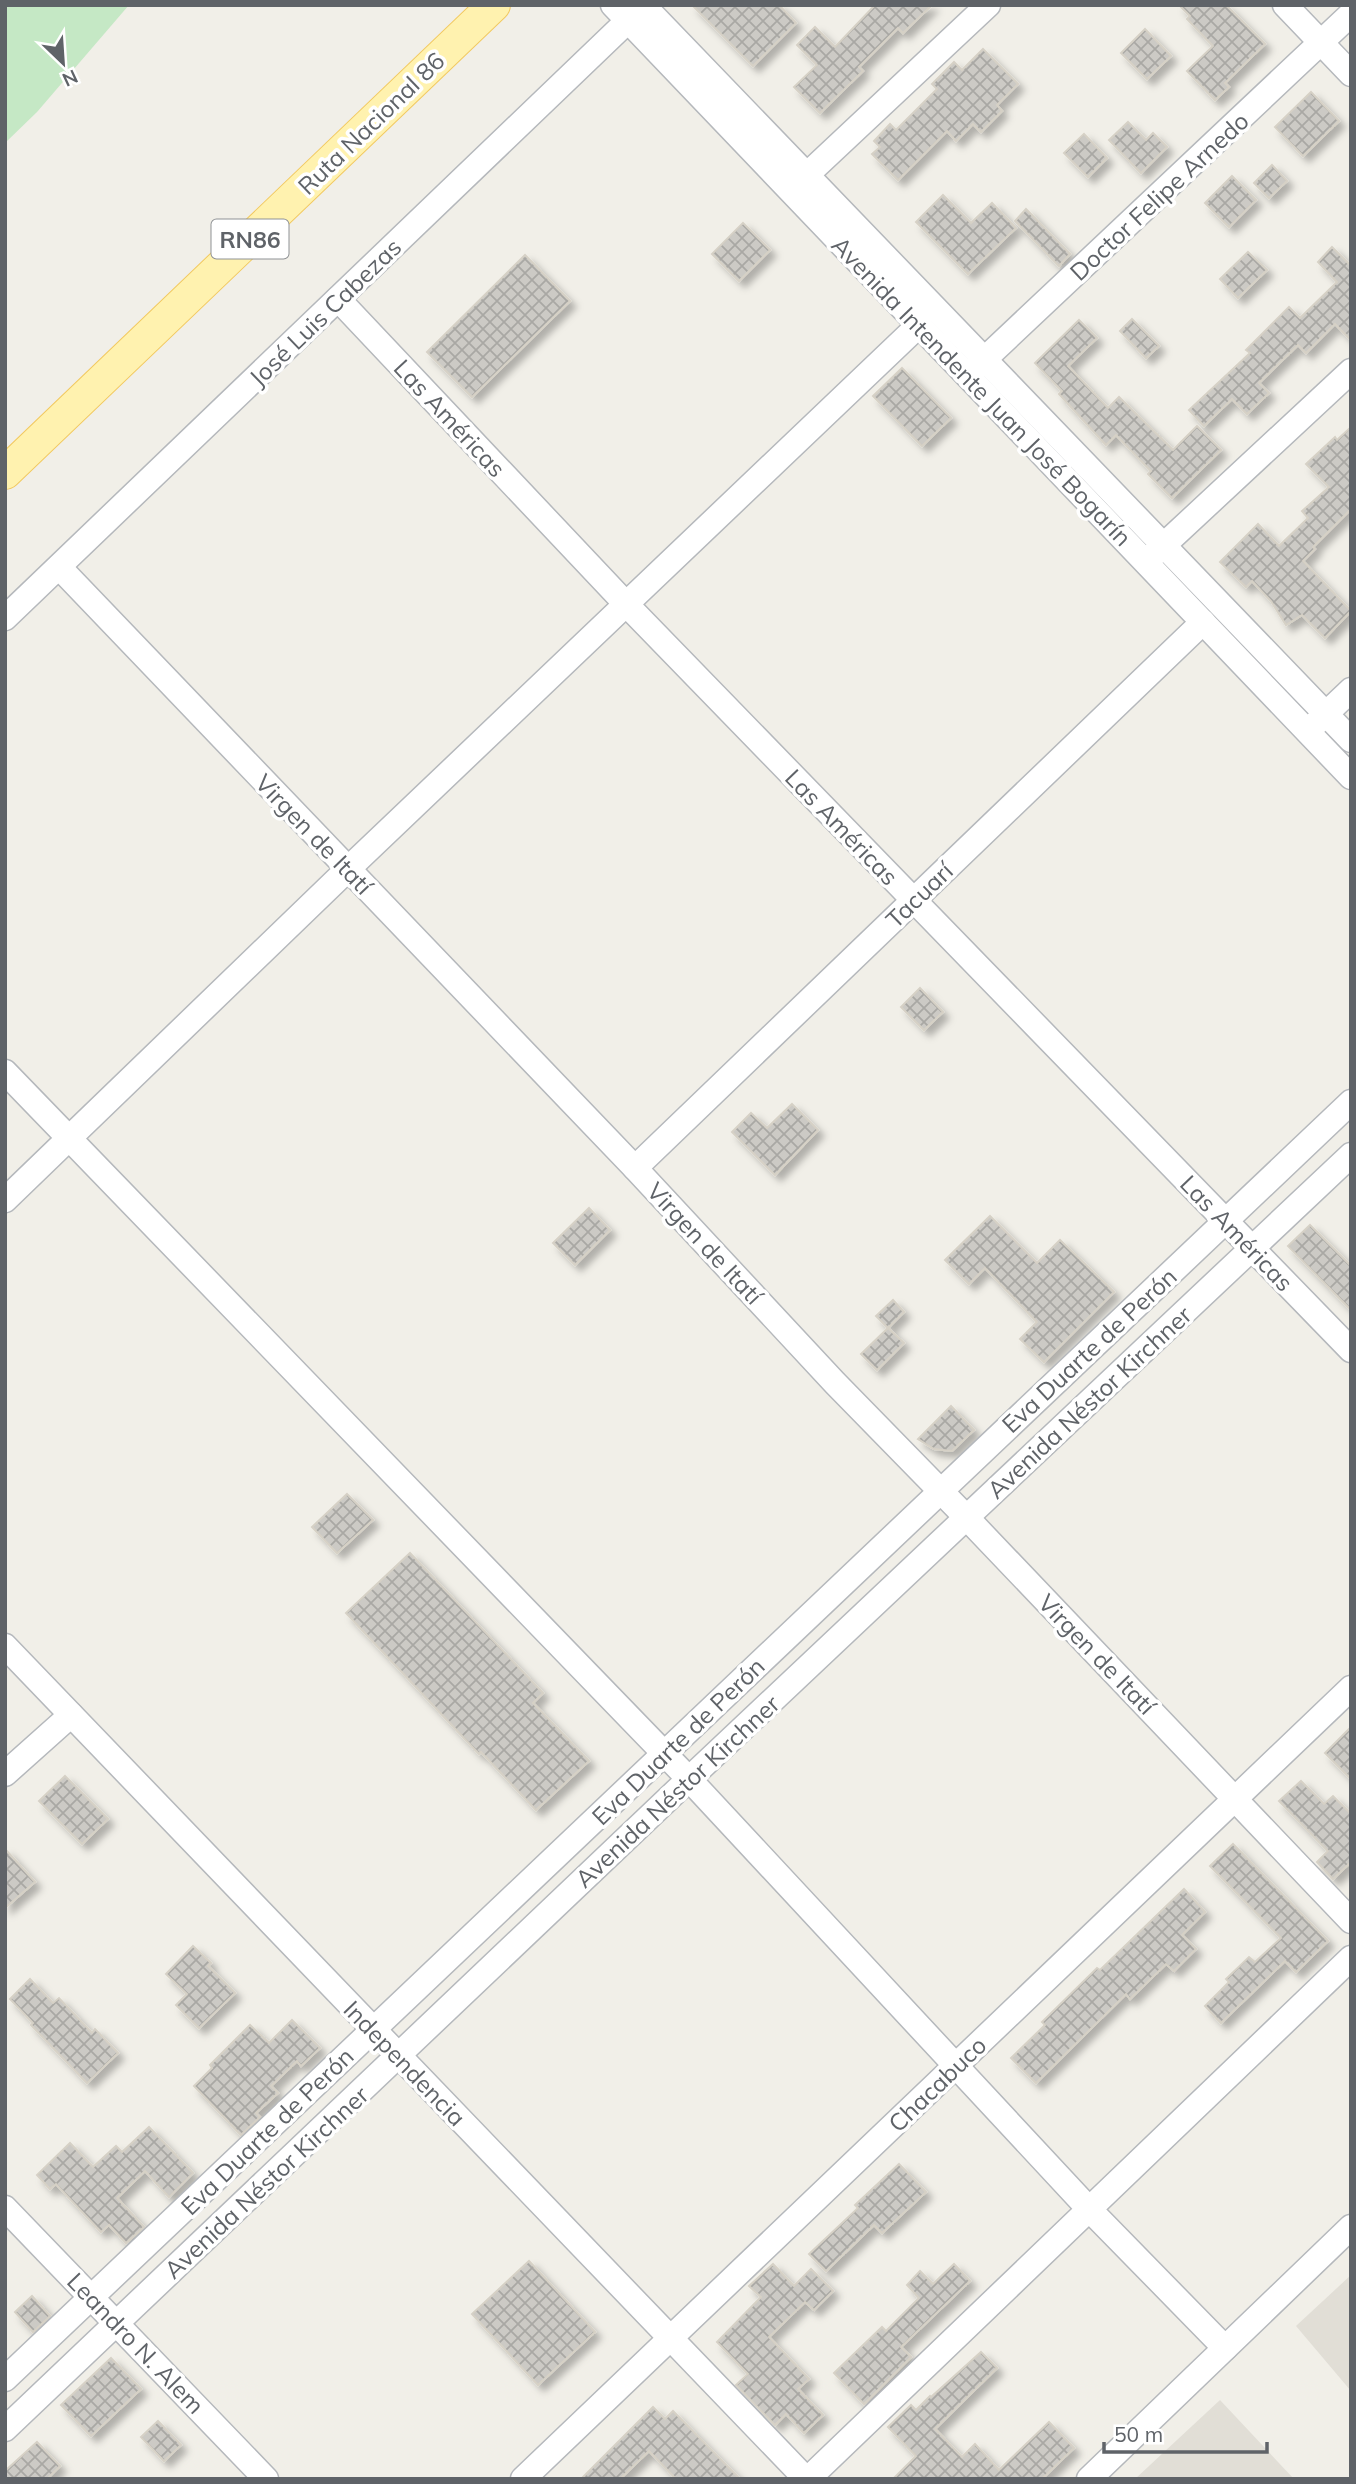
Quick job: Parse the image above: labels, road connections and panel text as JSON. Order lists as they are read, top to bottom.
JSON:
{
  "streets": {
    "main road": ["Ruta Nacional 86", "RN86"],
    "street": [
      "Doctor Felipe Arnedo",
      "José Luis Cabezas",
      "Avenida Intendente Juan José Bogarín",
      "Las Américas",
      "Virgen de Itatí",
      "Tacuarí",
      "Eva Duarte de Perón",
      "Avenida Néstor Kirchner",
      "Independencia",
      "Chacabuco",
      "Leandro N. Alem"
    ]
  },
  "crossings": [
    ["Doctor Felipe Arnedo", "Avenida Intendente Juan José Bogarín"],
    ["José Luis Cabezas", "Avenida Intendente Juan José Bogarín"],
    ["José Luis Cabezas", "Las Américas"],
    ["José Luis Cabezas", "Virgen de Itatí"],
    ["Avenida Intendente Juan José Bogarín", "Tacuarí"],
    ["Las Américas", "Tacuarí"],
    ["Las Américas", "Eva Duarte de Perón"],
    ["Las Américas", "Avenida Néstor Kirchner"],
    ["Virgen de Itatí", "Tacuarí"],
    ["Virgen de Itatí", "Eva Duarte de Perón"],
    ["Virgen de Itatí", "Avenida Néstor Kirchner"],
    ["Virgen de Itatí", "Chacabuco"],
    ["Eva Duarte de Perón", "Independencia"],
    ["Eva Duarte de Perón", "Leandro N. Alem"],
    ["Avenida Néstor Kirchner", "Independencia"],
    ["Avenida Néstor Kirchner", "Leandro N. Alem"],
    ["Independencia", "Chacabuco"]
  ],
  "scale_bar": "50 m",
  "north": "bottom right"
}
